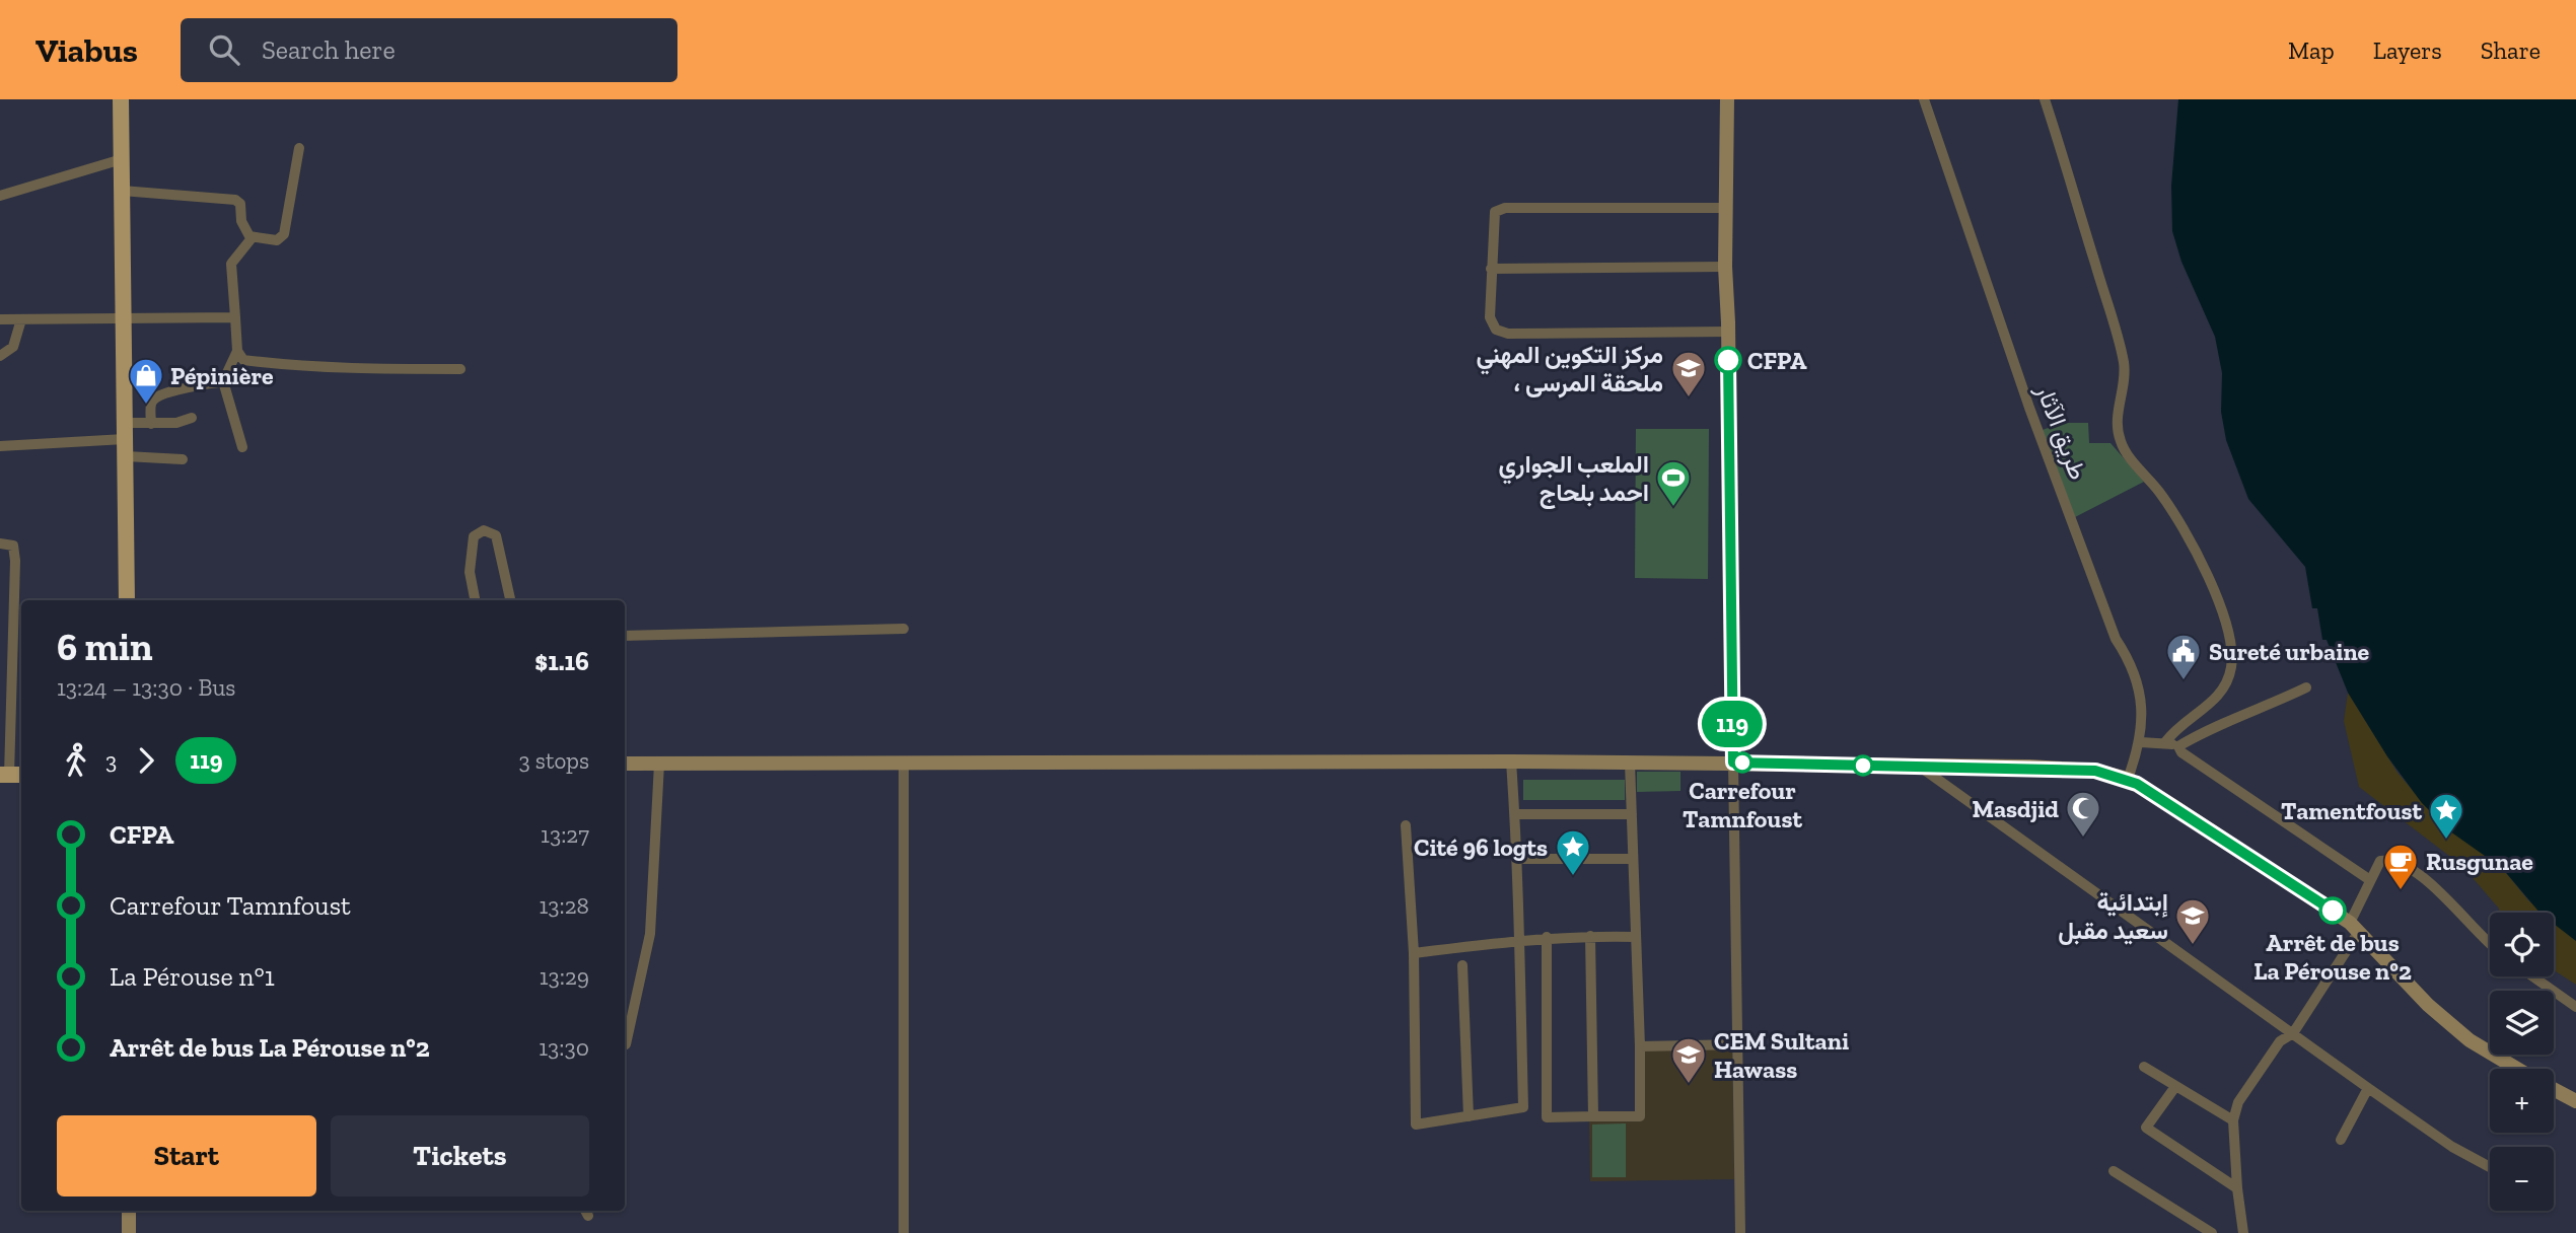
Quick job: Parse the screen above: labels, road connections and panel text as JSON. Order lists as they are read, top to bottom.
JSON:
{
  "streets": {
    "street": ["طريق الآثار"]
  },
  "places": {
    "other": ["CFPA", "Carrefour Tamnfoust", "Arrêt de bus La Pérouse n°2"],
    "school or university": ["مركز التكوين المهني ، ملحقة المرسى", "إبتدائية سعيد مقبل", "CEM Sultani Hawass"],
    "shop": ["Pépinière"],
    "sports": ["الملعب الجواري احمد بلحاج"],
    "public building": ["Sureté urbaine"],
    "mosque": ["Masdjid"],
    "place": ["Tamentfoust", "Cité 96 logts"],
    "cafe": ["Rusgunae"]
  },
  "lines": ["bus line 119"],
  "page": {
    "header": "Viabus",
    "search": "Search here",
    "nav": ["Map", "Layers", "Share"],
    "on_map": "119",
    "heading": ["6 min", "13:24 – 13:30 · Bus", "$1.16"],
    "legs": ["3", "119", "3 stops"],
    "list": [
      {
        "name": "CFPA",
        "value": "13:27"
      },
      {
        "name": "Carrefour Tamnfoust",
        "value": "13:28"
      },
      {
        "name": "La Pérouse n°1",
        "value": "13:29"
      },
      {
        "name": "Arrêt de bus La Pérouse n°2",
        "value": "13:30"
      }
    ],
    "map_buttons": ["+", "−"],
    "buttons": ["Start", "Tickets"]
  }
}
